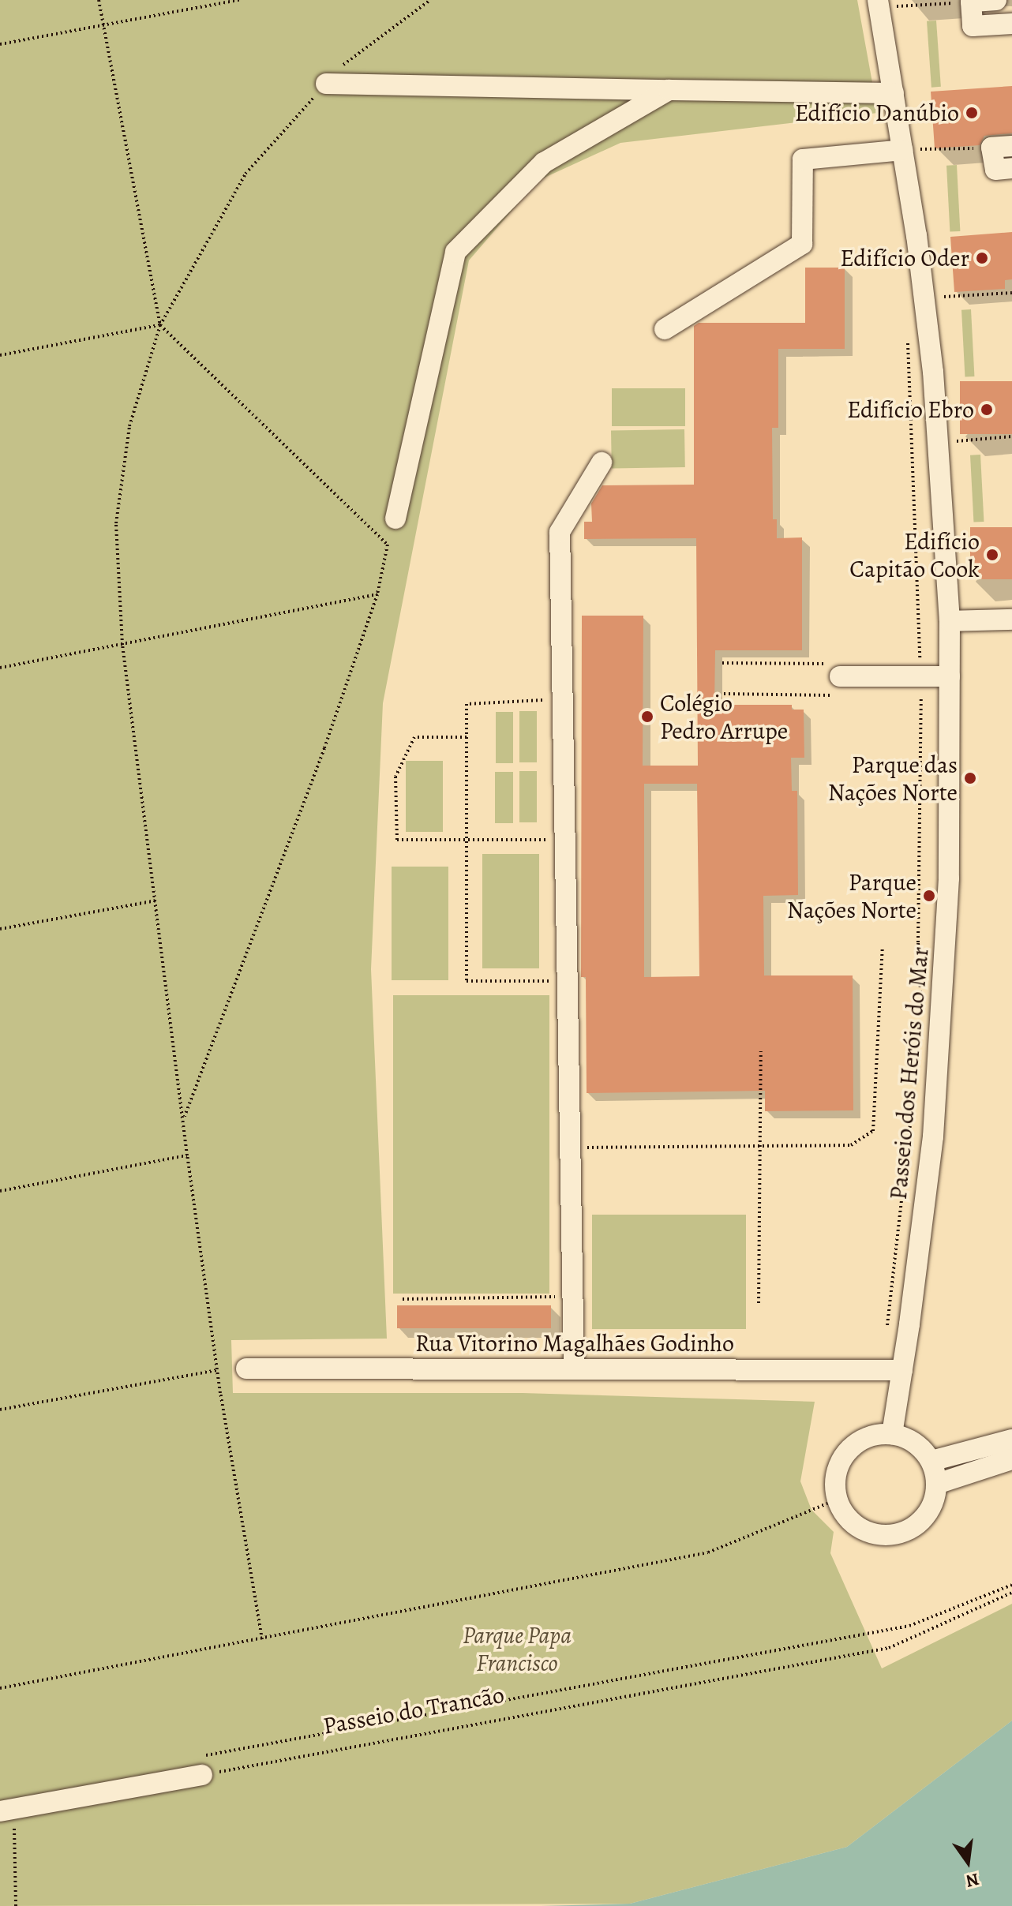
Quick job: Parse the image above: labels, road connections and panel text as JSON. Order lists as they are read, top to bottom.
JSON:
{
  "streets": {
    "street": ["Passeio dos Heróis do Mar", "Rua Vitorino Magalhães Godinho"],
    "path": ["Passeio do Trancão"]
  },
  "crossings": [
    ["Passeio dos Heróis do Mar", "Rua Vitorino Magalhães Godinho"]
  ],
  "parks": ["Parque Papa Francisco"],
  "places": [
    "Edifício Danúbio",
    "Edifício Oder",
    "Edifício Ebro",
    "Edifício Capitão Cook",
    "Colégio Pedro Arrupe",
    "Parque das Nações Norte",
    "Parque Nações Norte"
  ],
  "north": "bottom"
}
